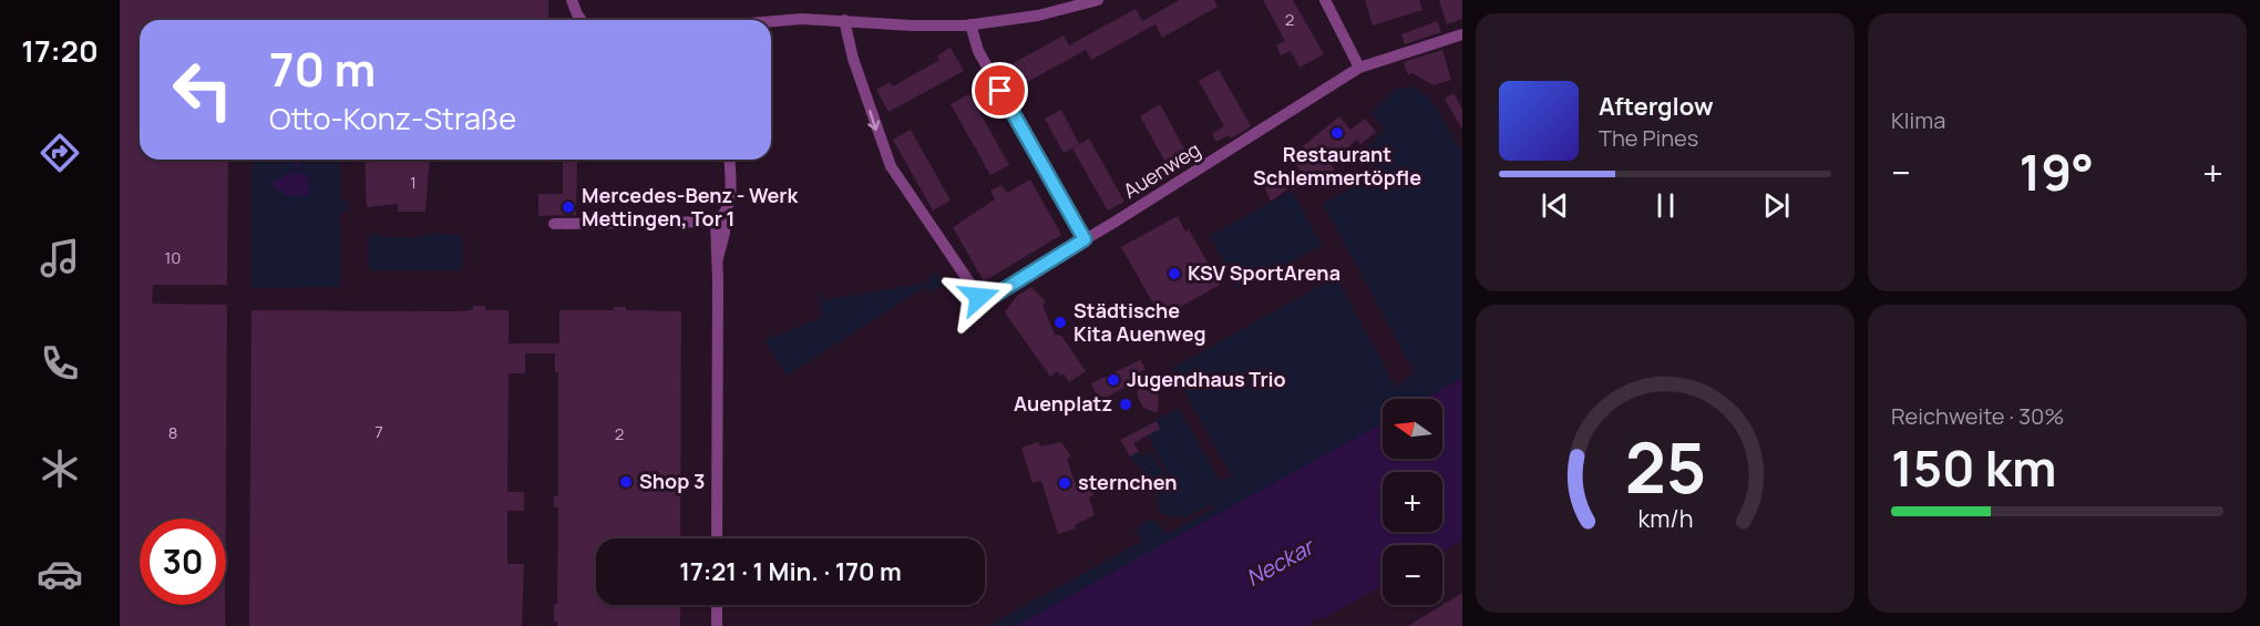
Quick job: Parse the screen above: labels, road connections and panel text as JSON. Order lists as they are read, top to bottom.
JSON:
{
  "streets": {
    "street": ["Auenweg"]
  },
  "water": ["Neckar"],
  "places": [
    "Restaurant Schlemmertöpfle",
    "Mercedes-Benz - Werk Mettingen, Tor 1",
    "KSV SportArena",
    "Städtische Kita Auenweg",
    "Jugendhaus Trio",
    "Auenplatz",
    "Shop 3",
    "sternchen"
  ],
  "house_numbers": [
    "2",
    "1",
    "10",
    "7",
    "8",
    "2"
  ],
  "north": "left",
  "page": {
    "tabs": "17:20",
    "tile": [
      "Klima",
      ["Reichweite · 30%", "150 km"]
    ],
    "turn": ["70 m", "Otto-Konz-Straße"],
    "song": ["Afterglow", "The Pines"],
    "heat": ["−", "19°", "+"],
    "map_buttons": ["+", "−"],
    "limit": "30",
    "trip": "17:21 · 1 Min. · 170 m",
    "gauge": ["25", "km/h"]
  }
}
